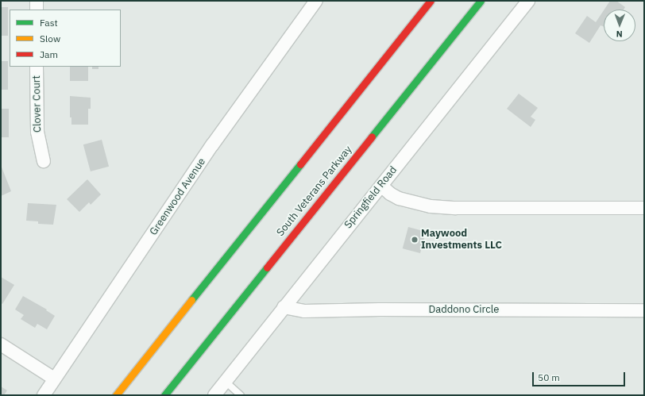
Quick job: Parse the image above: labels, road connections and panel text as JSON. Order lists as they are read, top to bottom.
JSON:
{
  "streets": {
    "highway": ["South Veterans Parkway"],
    "street": [
      "Clover Court",
      "Greenwood Avenue",
      "Springfield Road",
      "Daddono Circle"
    ]
  },
  "crossings": [
    ["Springfield Road", "Daddono Circle"]
  ],
  "places": ["Maywood Investments LLC"],
  "legend": ["Fast", "Slow", "Jam"],
  "scale_bar": "50 m",
  "north": "bottom"
}
